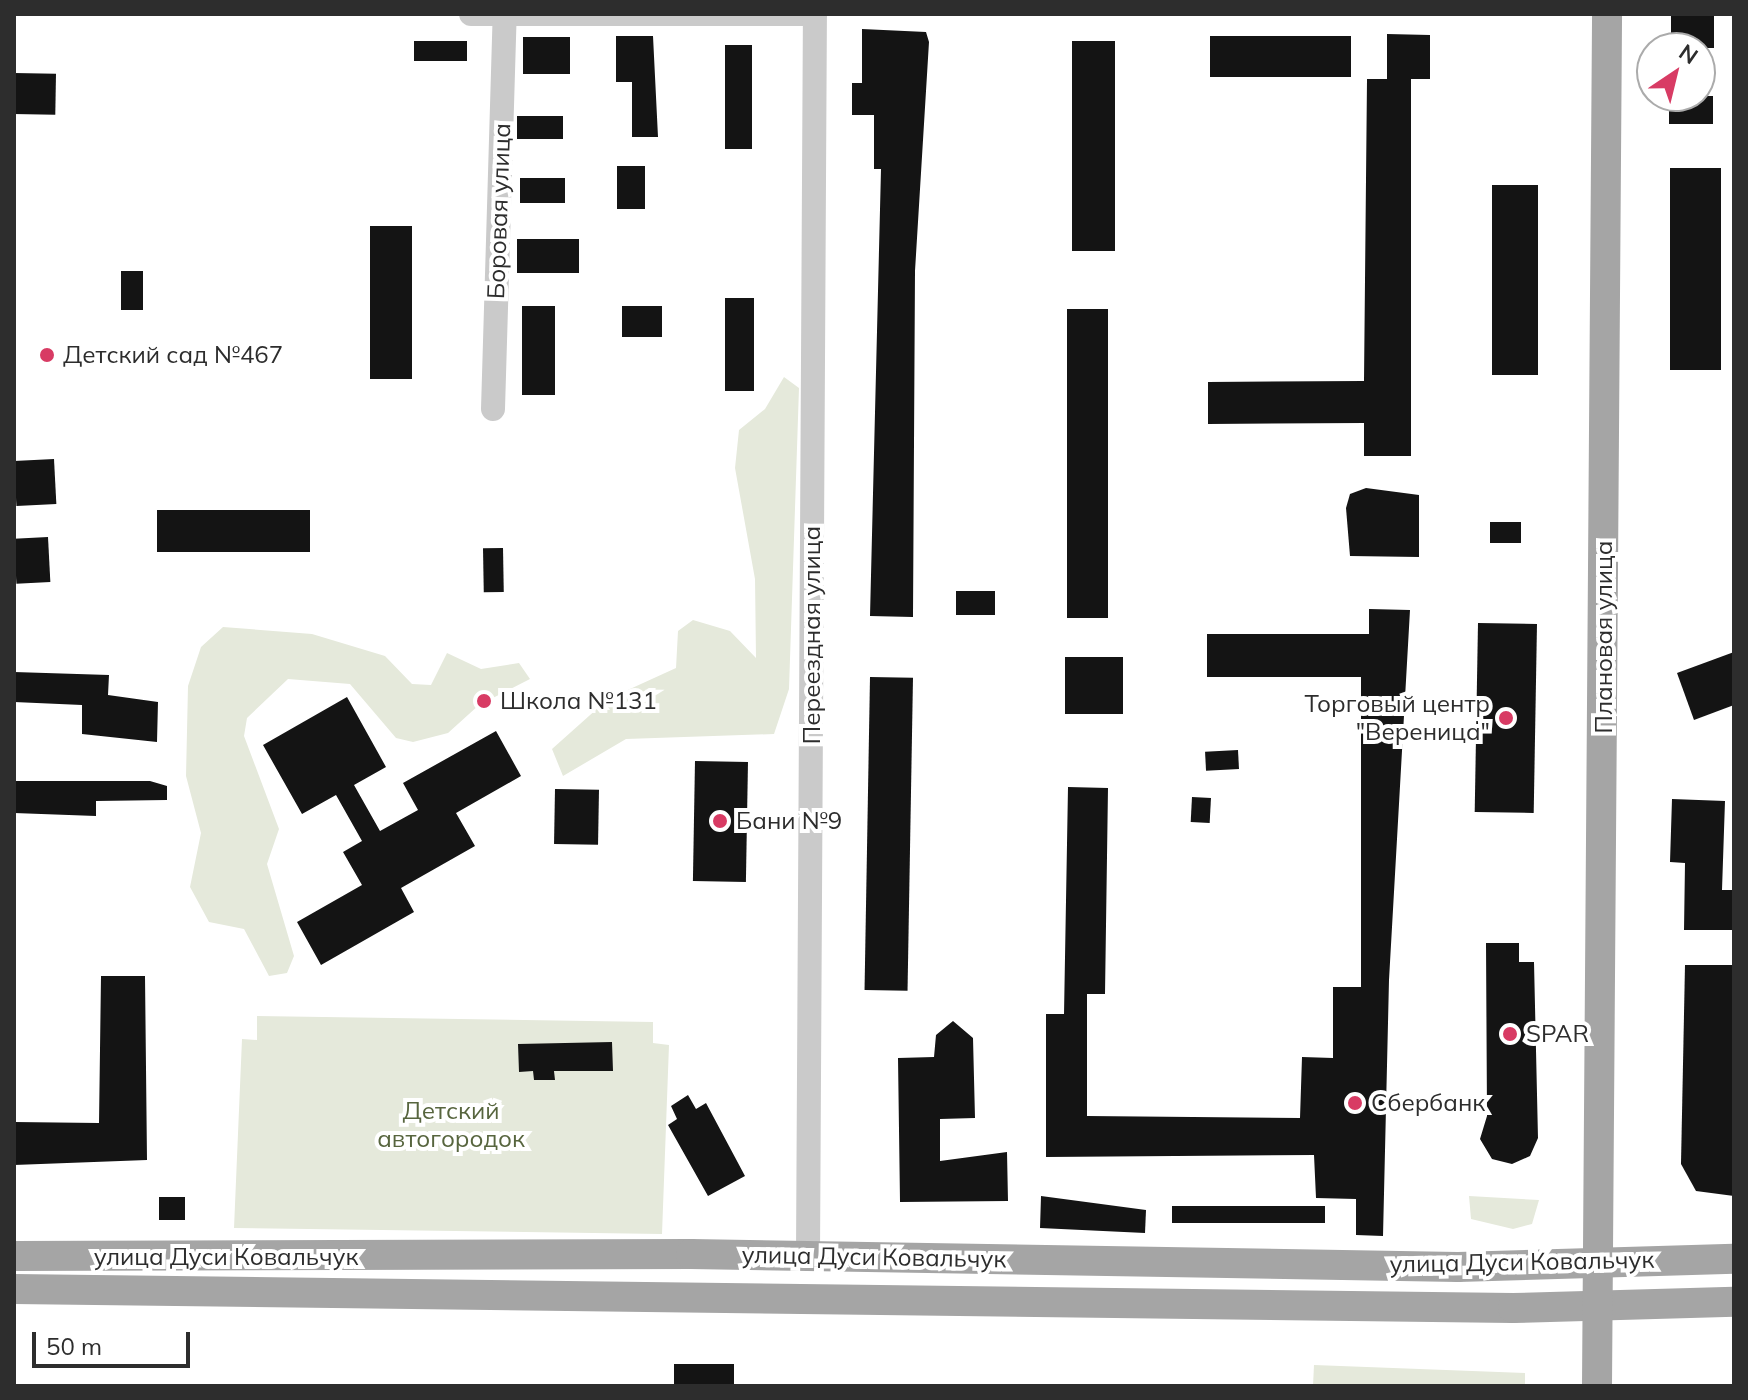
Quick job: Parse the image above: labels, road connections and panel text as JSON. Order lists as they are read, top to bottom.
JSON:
{
  "streets": {
    "main road": ["Плановая улица", "улица Дуси Ковальчук"],
    "street": ["Боровая улица", "Переездная улица"]
  },
  "crossings": [
    ["Переездная улица", "улица Дуси Ковальчук"],
    ["Плановая улица", "улица Дуси Ковальчук"]
  ],
  "parks": ["Детский автогородок"],
  "places": [
    "Детский сад №467",
    "Школа №131",
    "Торговый центр \"Вереница\"",
    "Бани №9",
    "SPAR",
    "Сбербанк"
  ],
  "scale_bar": "50 m",
  "north": "top right"
}
